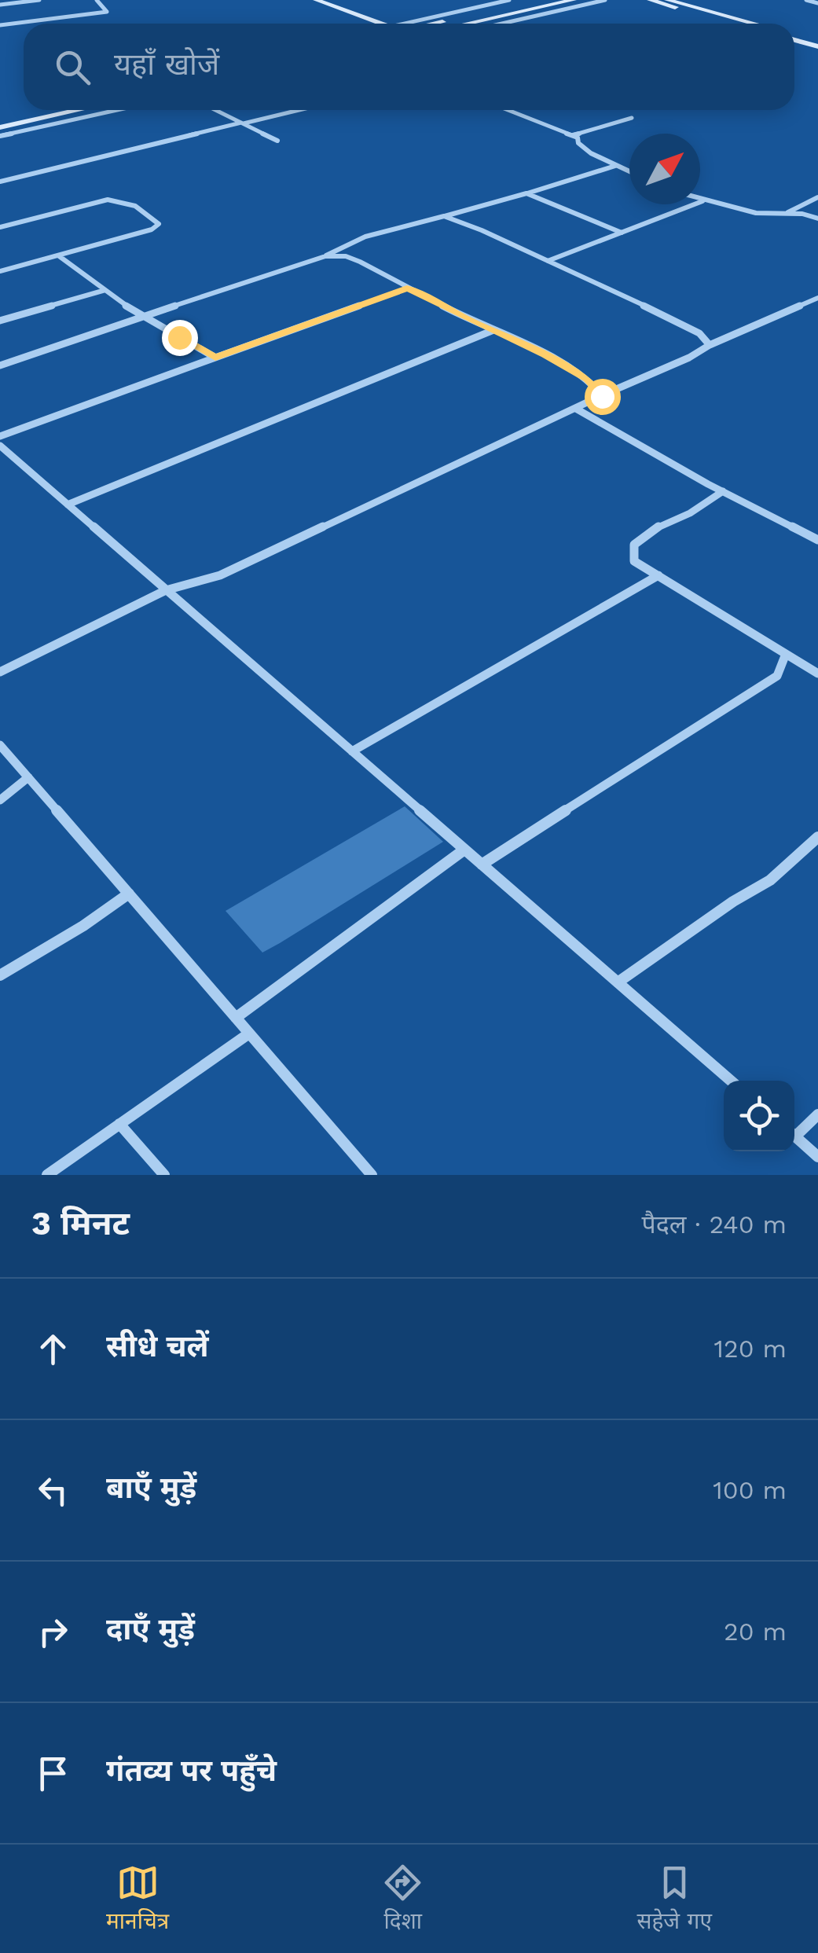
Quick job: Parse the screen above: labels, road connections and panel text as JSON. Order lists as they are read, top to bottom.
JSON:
{
  "north": "top right",
  "page": {
    "search": "यहाँ खोजें",
    "heading": ["3 मिनट", "पैदल · 240 m"],
    "list": [
      ["सीधे चलें", "120 m"],
      ["बाएँ मुड़ें", "100 m"],
      ["दाएँ मुड़ें", "20 m"],
      "गंतव्य पर पहुँचे"
    ],
    "nav": ["मानचित्र", "दिशा", "सहेजे गए"]
  }
}
